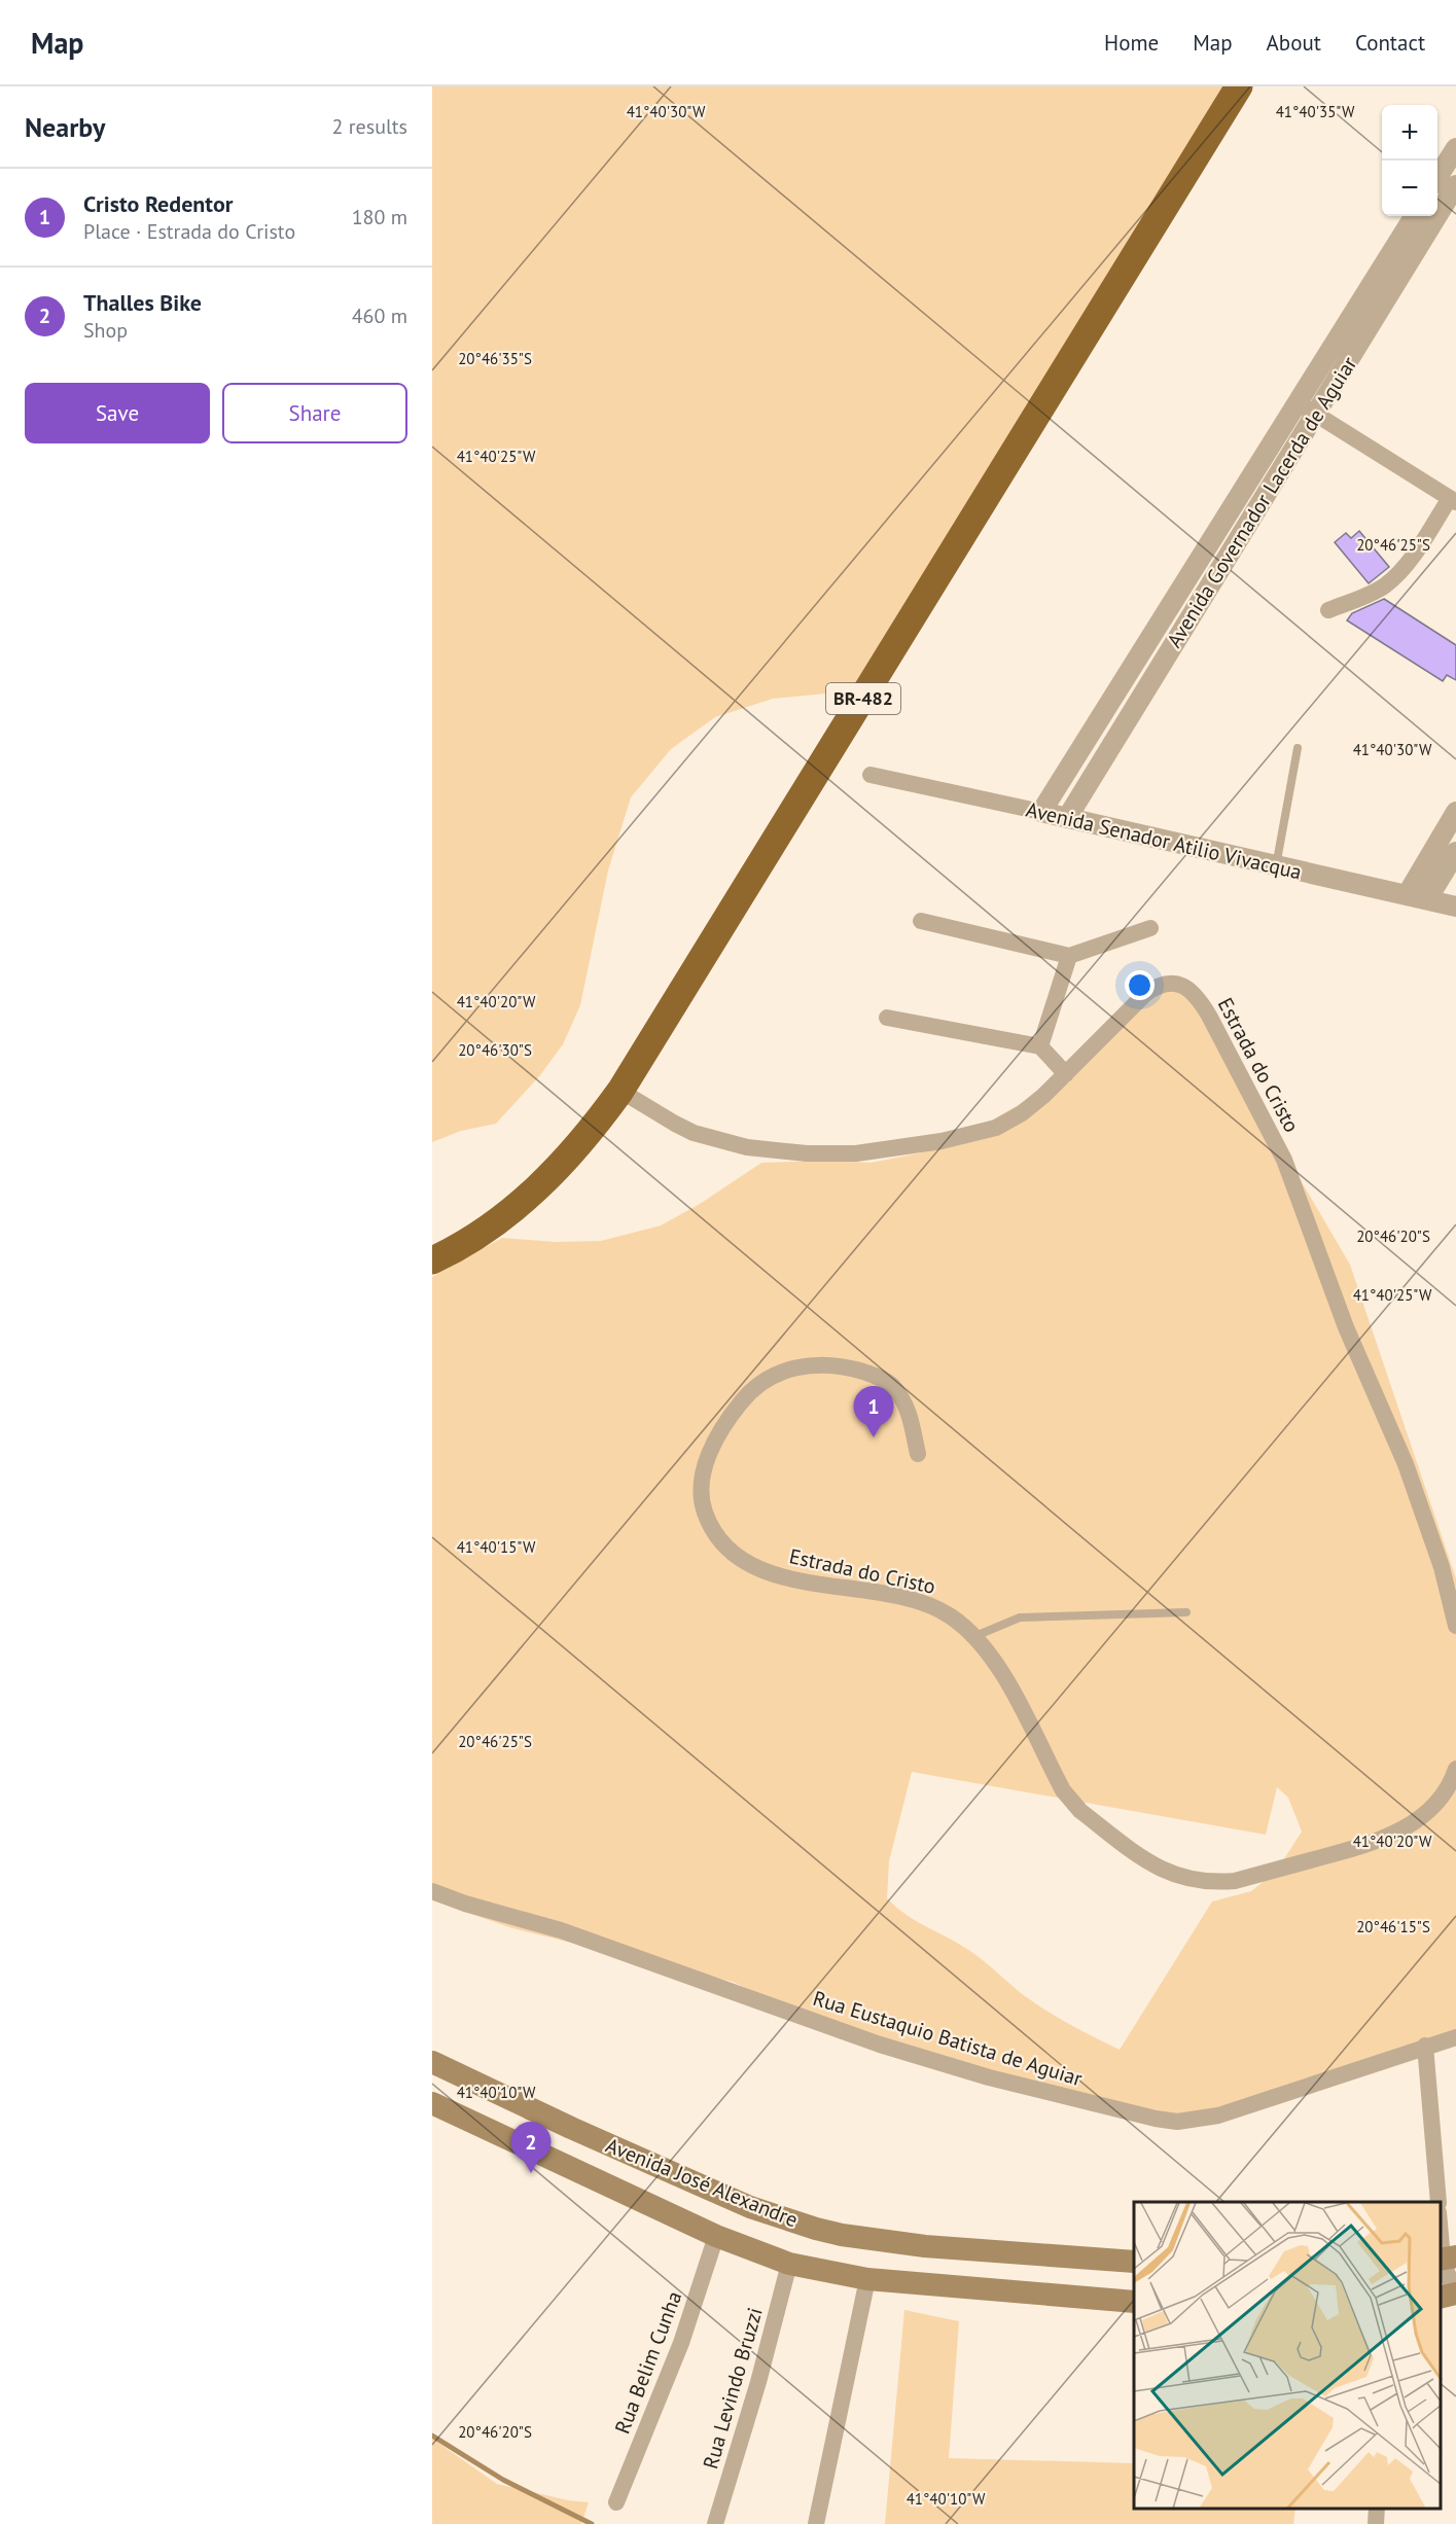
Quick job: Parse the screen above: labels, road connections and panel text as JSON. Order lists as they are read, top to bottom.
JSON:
{
  "streets": {
    "highway": ["BR-482"],
    "main road": ["Avenida José Alexandre"],
    "street": [
      "Avenida Governador Lacerda de Aguiar",
      "Avenida Senador Atilio Vivacqua",
      "Estrada do Cristo",
      "Rua Eustaquio Batista de Aguiar",
      "Rua Belim Cunha",
      "Rua Levindo Bruzzi"
    ]
  },
  "crossings": [
    ["Avenida Governador Lacerda de Aguiar", "Avenida Senador Atilio Vivacqua"],
    ["BR-482", "Estrada do Cristo"]
  ],
  "page": {
    "header": "Map",
    "nav": [
      "Home",
      "Map",
      "About",
      "Contact"
    ],
    "heading": ["Nearby", "2 results"],
    "map_buttons": ["+", "−"],
    "list": [
      {
        "mark": "1",
        "name": "Cristo Redentor",
        "note": "Place · Estrada do Cristo",
        "value": "180 m"
      },
      {
        "mark": "2",
        "name": "Thalles Bike",
        "note": "Shop",
        "value": "460 m"
      }
    ],
    "buttons": ["Save", "Share"],
    "pins": ["1", "2"]
  },
  "coordinates": [
    "41°40'30\"W",
    "41°40'35\"W",
    "20°46'35\"S",
    "41°40'25\"W",
    "20°46'25\"S",
    "41°40'20\"W",
    "20°46'30\"S",
    "20°46'20\"S",
    "41°40'15\"W",
    "20°46'15\"S",
    "41°40'10\"W"
  ]
}
